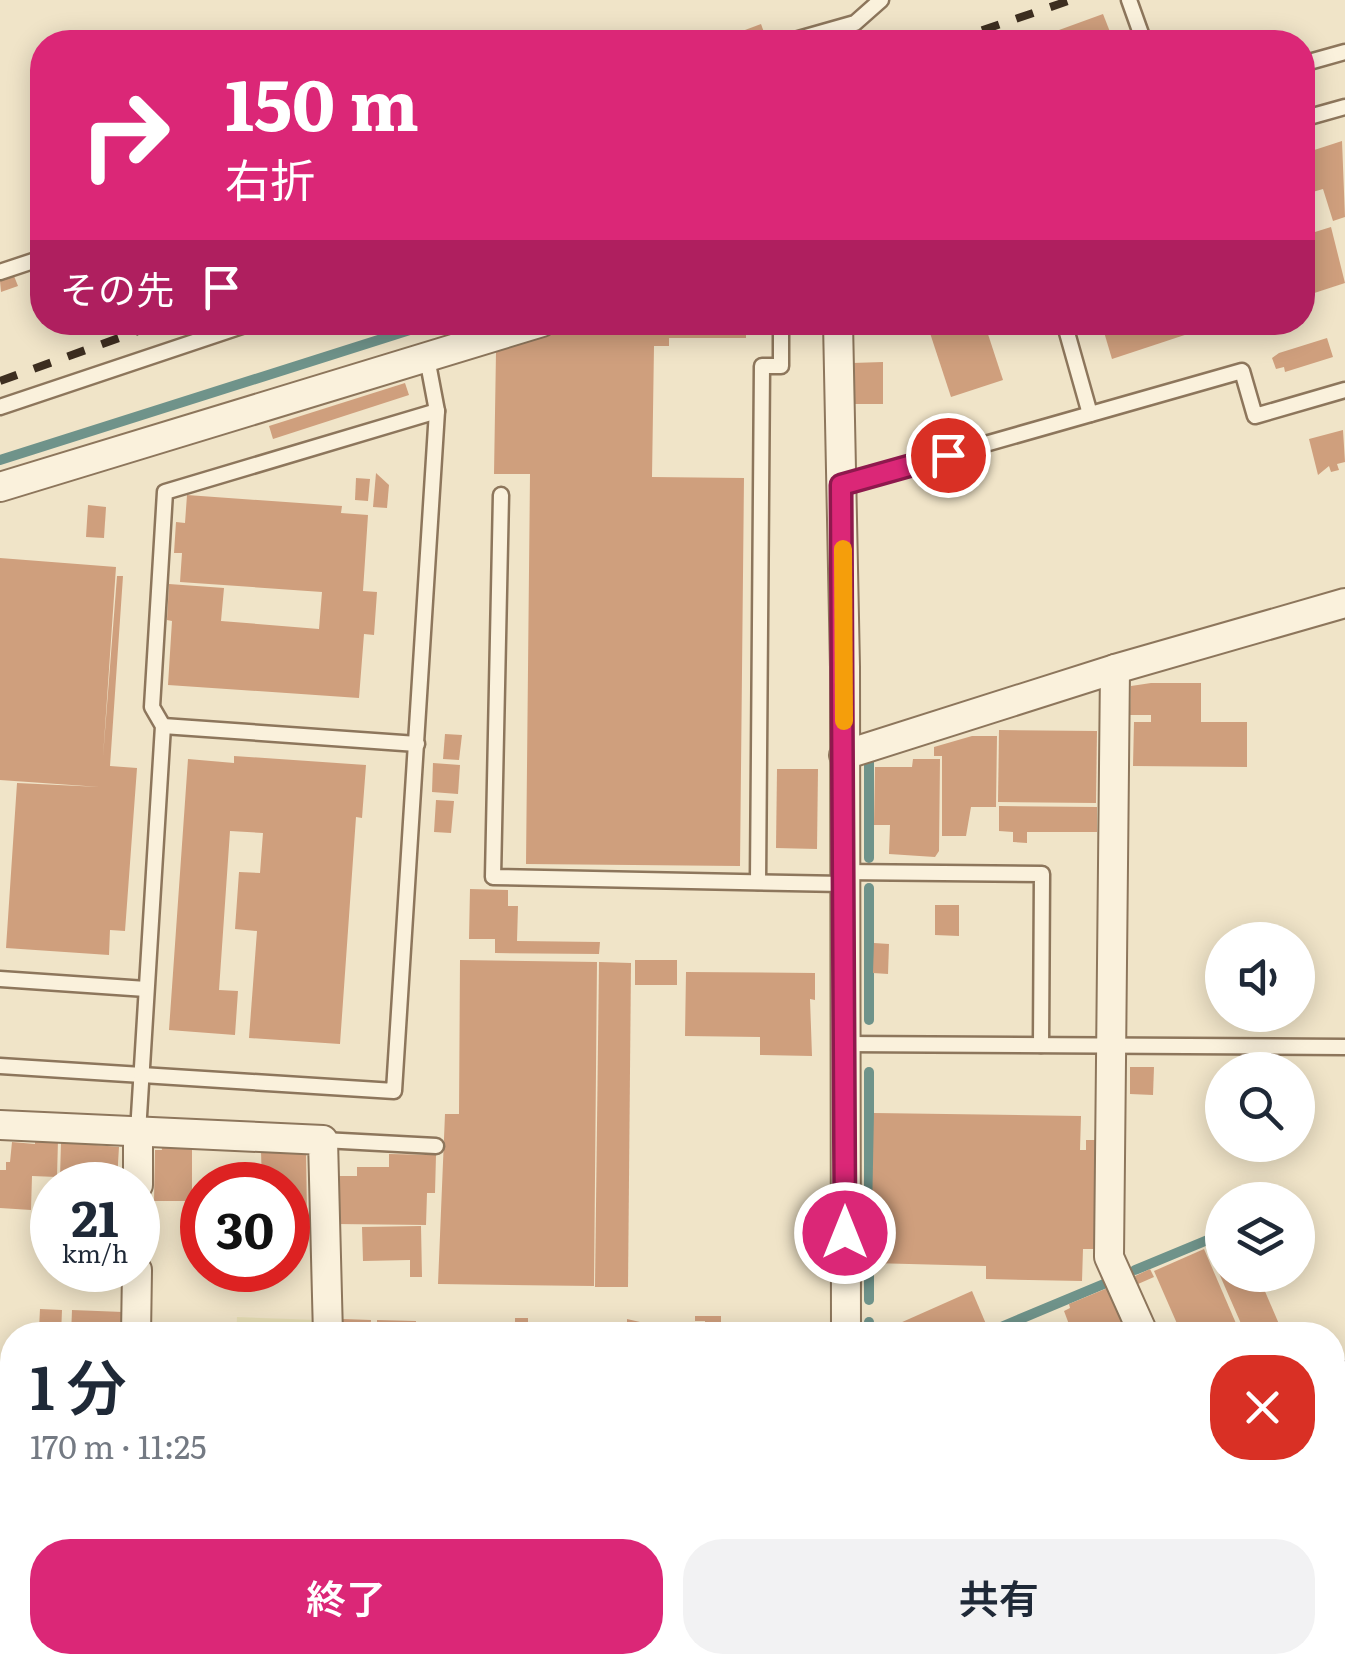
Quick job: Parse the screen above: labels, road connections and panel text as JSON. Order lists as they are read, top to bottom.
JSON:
{
  "page": {
    "turn": ["150 m", "右折"],
    "then": "その先",
    "speed": "21 km/h",
    "limit": "30",
    "heading": ["1 分", "170 m · 11:25"],
    "buttons": ["終了", "共有"]
  }
}
